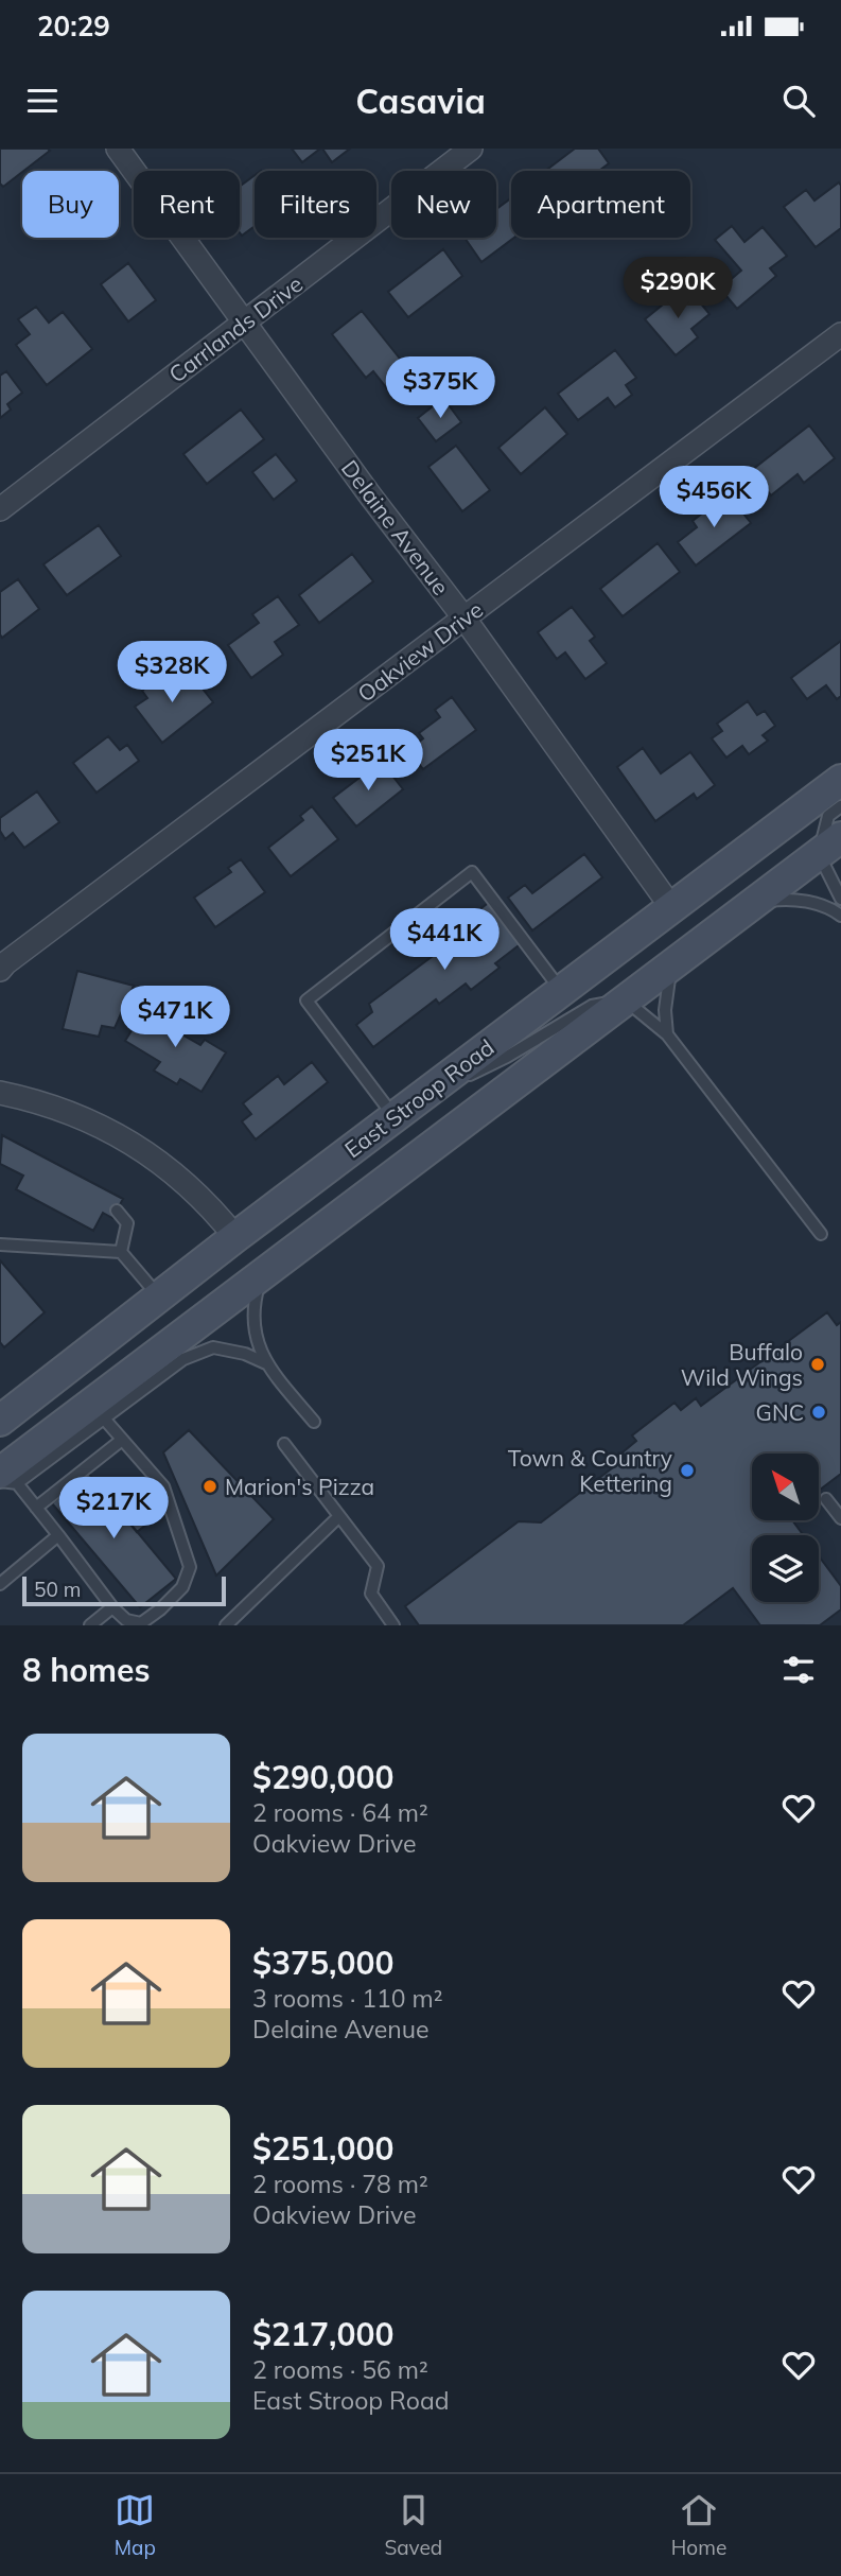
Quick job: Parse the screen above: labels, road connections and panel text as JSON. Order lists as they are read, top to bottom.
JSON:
{
  "streets": {
    "main road": ["East Stroop Road"],
    "street": ["Carrlands Drive", "Delaine Avenue", "Oakview Drive"]
  },
  "crossings": [
    ["Carrlands Drive", "Delaine Avenue"],
    ["Delaine Avenue", "Oakview Drive"],
    ["Delaine Avenue", "East Stroop Road"]
  ],
  "places": [
    "Buffalo Wild Wings",
    "GNC",
    "Town & Country Kettering",
    "Marion's Pizza"
  ],
  "scale_bar": "50 m",
  "north": "top left",
  "page": {
    "status": "20:29",
    "header": "Casavia",
    "chip": [
      "Buy",
      "Rent",
      "Filters",
      "New",
      "Apartment"
    ],
    "price": [
      "$290K",
      "$375K",
      "$456K",
      "$328K",
      "$251K",
      "$441K",
      "$471K",
      "$217K"
    ],
    "scale": "50 m",
    "heading": "8 homes",
    "list": [
      {
        "name": "$290,000",
        "note": "2 rooms · 64 m² · Oakview Drive"
      },
      {
        "name": "$375,000",
        "note": "3 rooms · 110 m² · Delaine Avenue"
      },
      {
        "name": "$251,000",
        "note": "2 rooms · 78 m² · Oakview Drive"
      },
      {
        "name": "$217,000",
        "note": "2 rooms · 56 m² · East Stroop Road"
      }
    ],
    "tabs": ["Map", "Saved", "Home"]
  }
}
